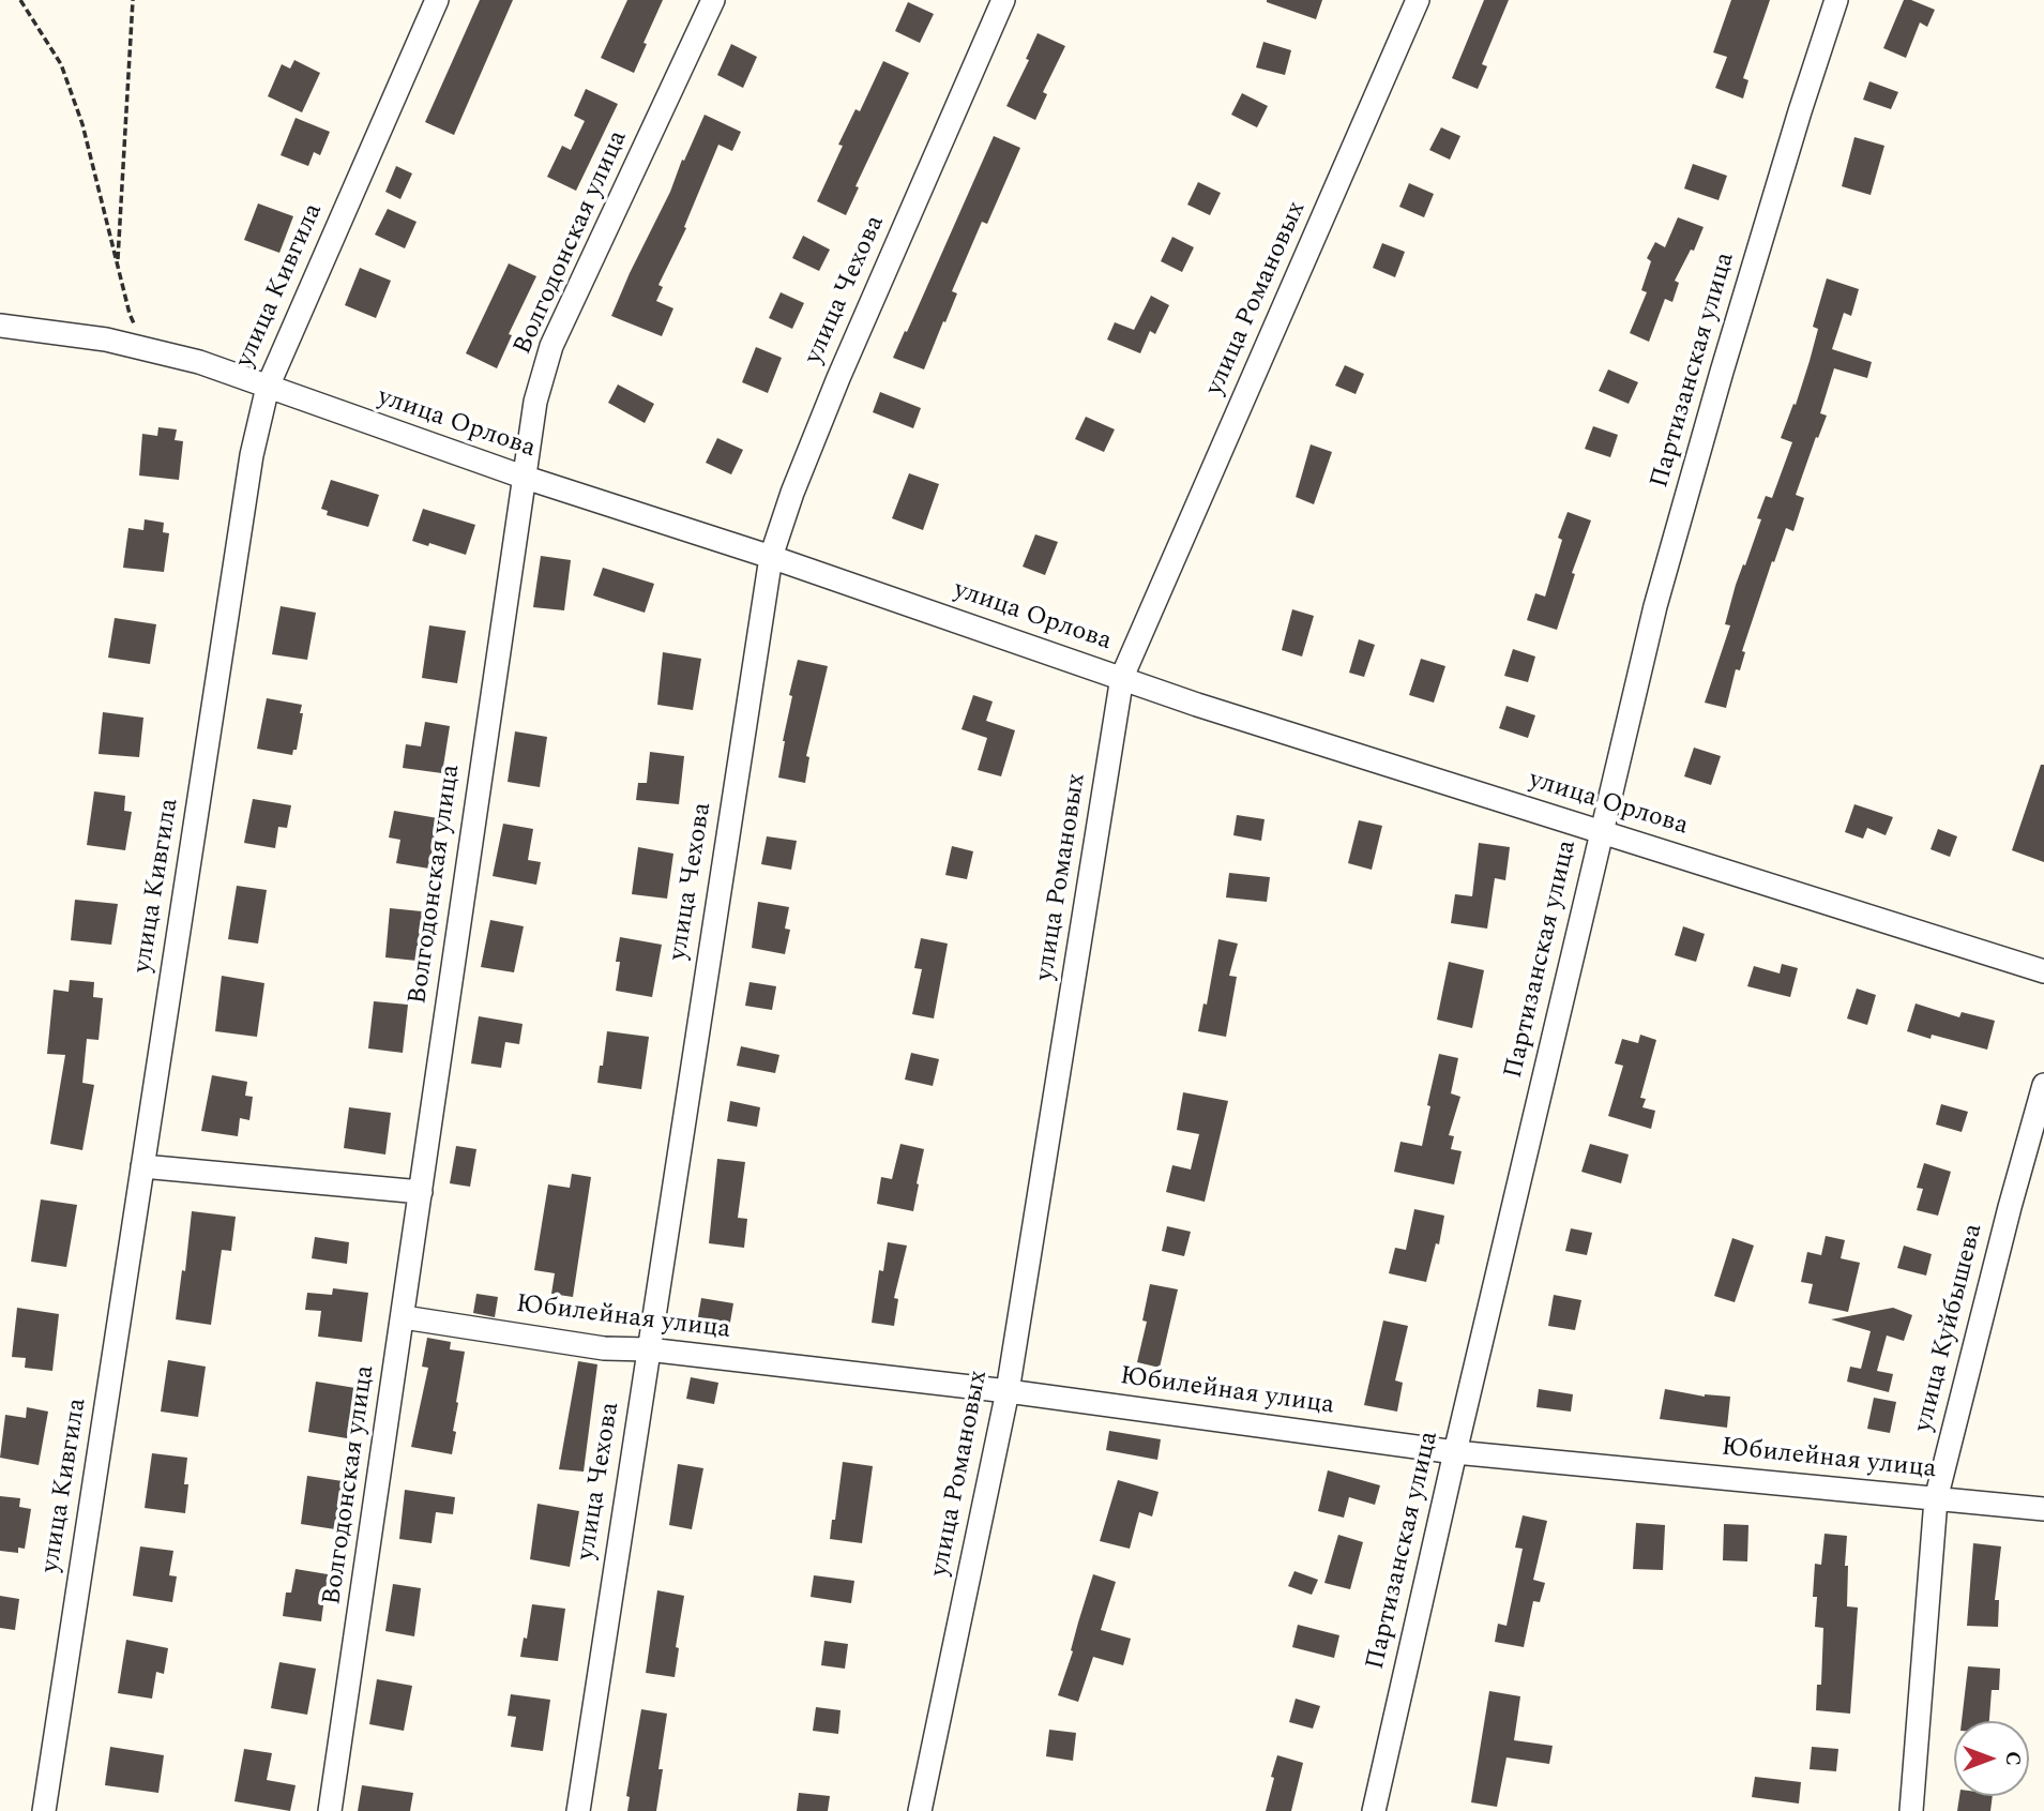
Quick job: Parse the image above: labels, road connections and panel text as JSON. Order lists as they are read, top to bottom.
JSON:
{
  "streets": {
    "street": [
      "Волгодонская улица",
      "улица Кивгила",
      "улица Чехова",
      "улица Романовых",
      "Партизанская улица",
      "улица Орлова",
      "Юбилейная улица",
      "улица Куйбышева"
    ]
  },
  "crossings": [
    ["Волгодонская улица", "улица Орлова"],
    ["Волгодонская улица", "Юбилейная улица"],
    ["улица Кивгила", "улица Орлова"],
    ["улица Чехова", "улица Орлова"],
    ["улица Чехова", "Юбилейная улица"],
    ["улица Романовых", "улица Орлова"],
    ["улица Романовых", "Юбилейная улица"],
    ["Партизанская улица", "улица Орлова"],
    ["Партизанская улица", "Юбилейная улица"],
    ["Юбилейная улица", "улица Куйбышева"]
  ],
  "north": "right"
}
